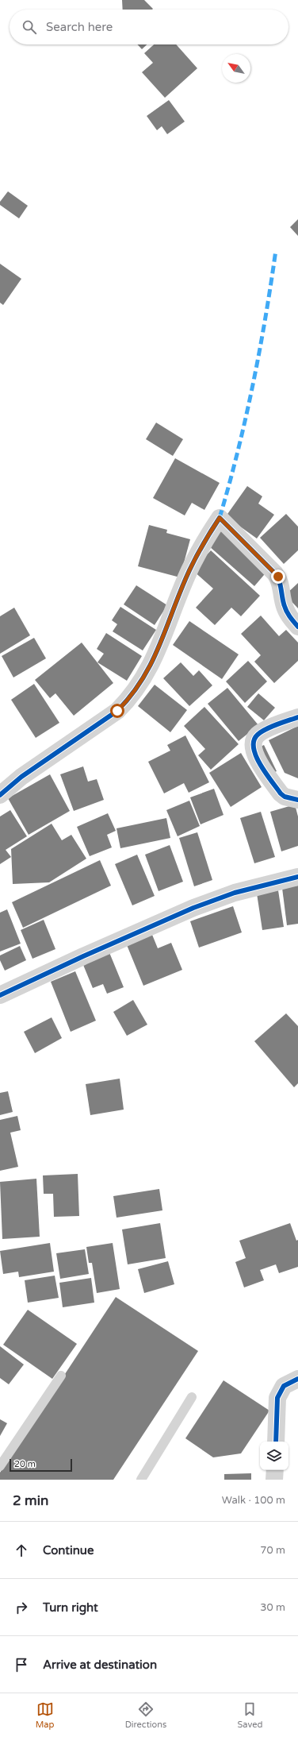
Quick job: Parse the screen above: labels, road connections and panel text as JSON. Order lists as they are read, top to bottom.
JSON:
{
  "scale_bar": "20 m",
  "north": "top left",
  "page": {
    "search": "Search here",
    "scale": "20 m",
    "heading": ["2 min", "Walk · 100 m"],
    "list": [
      ["Continue", "70 m"],
      ["Turn right", "30 m"],
      "Arrive at destination"
    ],
    "nav": ["Map", "Directions", "Saved"]
  }
}
